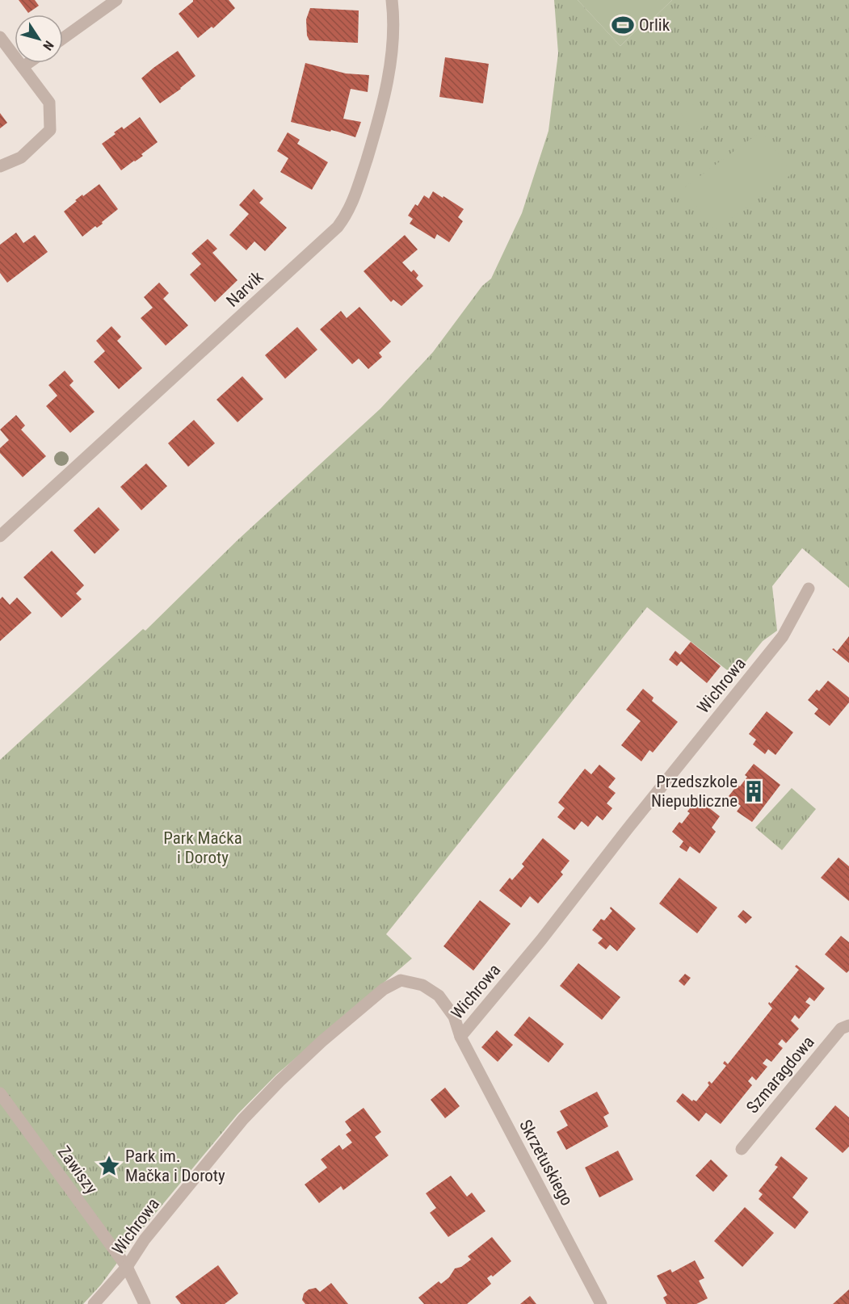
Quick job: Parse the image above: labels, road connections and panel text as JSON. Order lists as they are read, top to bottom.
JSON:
{
  "streets": {
    "street": [
      "Narvik",
      "Wichrowa",
      "Szmaragdowa",
      "Skrzetuskiego",
      "Zawiszy"
    ]
  },
  "crossings": [
    ["Wichrowa", "Skrzetuskiego"],
    ["Wichrowa", "Zawiszy"]
  ],
  "parks": ["Park Maćka i Doroty"],
  "places": {
    "sports": ["Orlik"],
    "building": ["Przedszkole Niepubliczne"],
    "place": ["Park im. Mačka i Doroty"]
  },
  "north": "bottom right"
}
